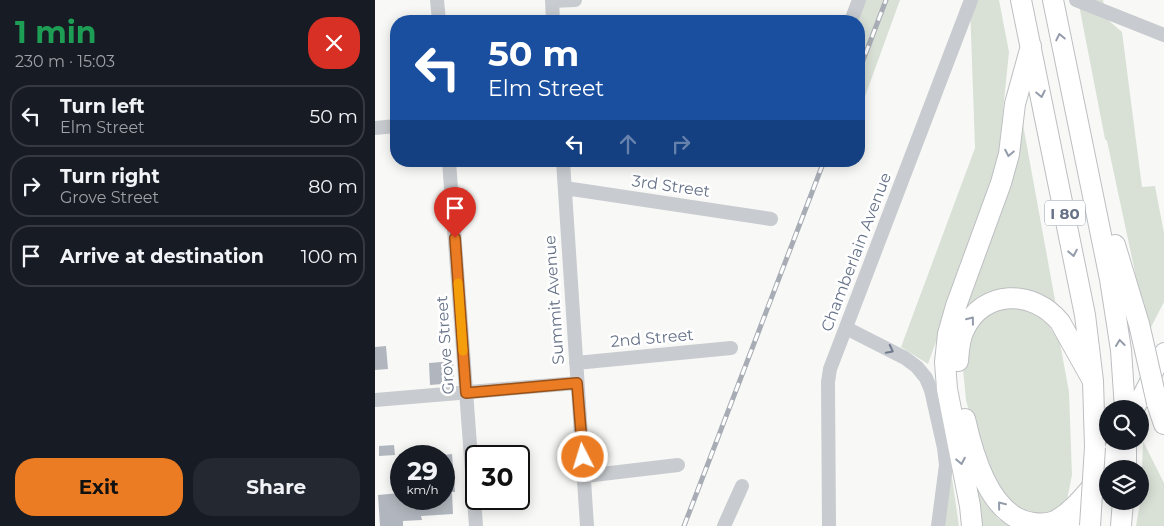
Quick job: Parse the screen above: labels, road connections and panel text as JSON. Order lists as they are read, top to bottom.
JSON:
{
  "streets": {
    "highway": ["I 80"],
    "street": [
      "3rd Street",
      "Chamberlain Avenue",
      "Summit Avenue",
      "2nd Street",
      "Grove Street"
    ]
  },
  "crossings": [
    ["3rd Street", "Summit Avenue"],
    ["Summit Avenue", "2nd Street"]
  ],
  "page": {
    "heading": ["1 min", "230 m · 15:03"],
    "turn": ["50 m", "Elm Street"],
    "list": [
      {
        "name": "Turn left",
        "note": "Elm Street",
        "value": "50 m"
      },
      {
        "name": "Turn right",
        "note": "Grove Street",
        "value": "80 m"
      },
      {
        "name": "Arrive at destination",
        "value": "100 m"
      }
    ],
    "speed": "29 km/h",
    "limit": "30",
    "buttons": ["Exit", "Share"]
  }
}
